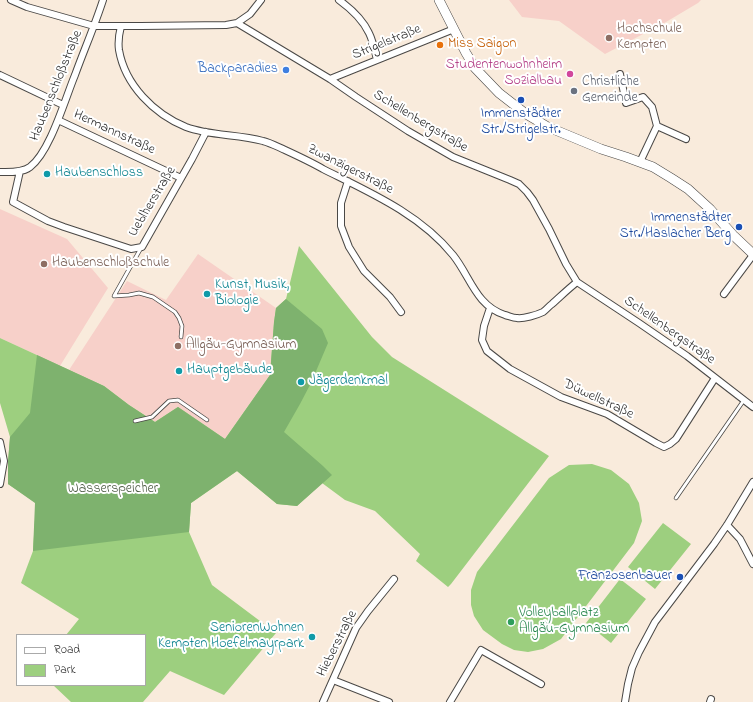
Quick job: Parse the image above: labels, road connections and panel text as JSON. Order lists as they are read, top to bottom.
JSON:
{
  "streets": {
    "street": [
      "Strigelstraße",
      "Haubenschloßstraße",
      "Schellenbergstraße",
      "Hermannstraße",
      "Zwanzigerstraße",
      "Ueblherstraße",
      "Düwellstraße",
      "Hieberstraße"
    ]
  },
  "crossings": [
    ["Strigelstraße", "Schellenbergstraße"],
    ["Haubenschloßstraße", "Hermannstraße"],
    ["Haubenschloßstraße", "Ueblherstraße"],
    ["Schellenbergstraße", "Zwanzigerstraße"],
    ["Schellenbergstraße", "Düwellstraße"],
    ["Hermannstraße", "Ueblherstraße"],
    ["Zwanzigerstraße", "Ueblherstraße"],
    ["Zwanzigerstraße", "Düwellstraße"]
  ],
  "parks": ["Wasserspeicher"],
  "places": [
    "Hochschule Kempten",
    "Miss Saigon",
    "Backparadies",
    "Studentenwohnheim Sozialbau",
    "Christliche Gemeinde",
    "Immenstädter Str./Strigelstr.",
    "Haubenschloss",
    "Immenstädter Str./Haslacher Berg",
    "Haubenschloßschule",
    "Kunst, Musik, Biologie",
    "Allgäu-Gymnasium",
    "Hauptgebäude",
    "Jägerdenkmal",
    "Franzosenbauer",
    "Volleyballplatz Allgäu-Gymnasium",
    "SeniorenWohnen Kempten Hoefelmayrpark"
  ],
  "legend": ["Road", "Park"]
}
